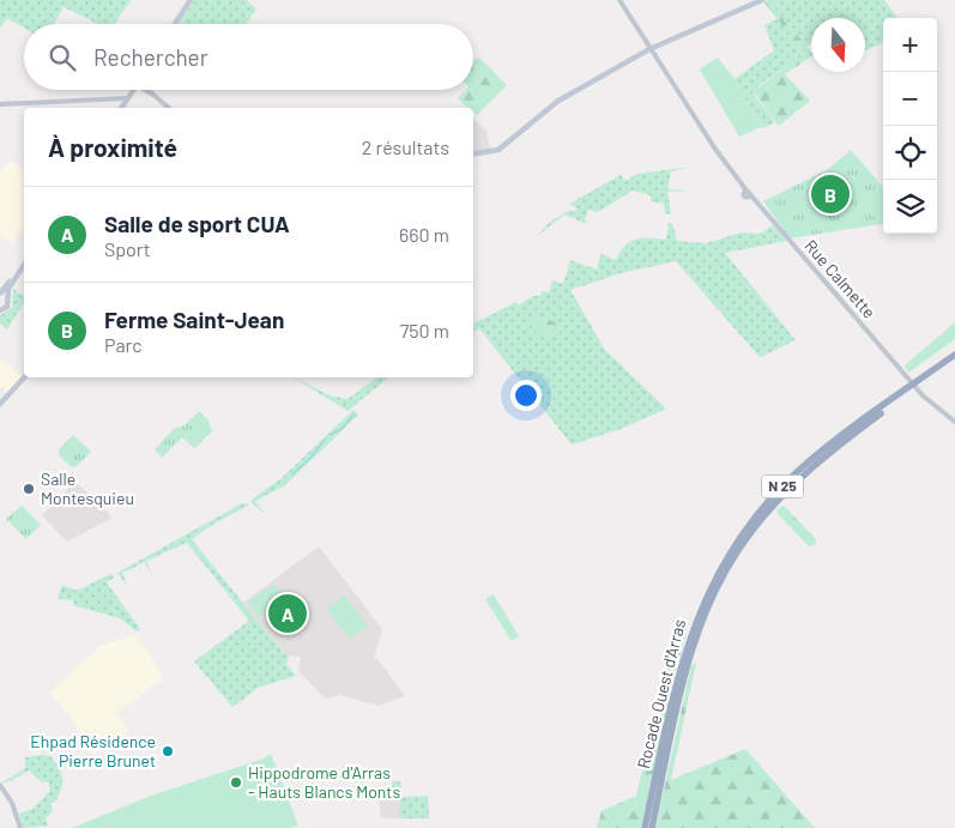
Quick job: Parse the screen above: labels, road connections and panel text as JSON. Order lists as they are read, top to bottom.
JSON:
{
  "streets": {
    "highway": ["N 25", "Rocade Ouest d'Arras"],
    "street": ["Rue Calmette"]
  },
  "places": ["Salle Montesquieu", "Ehpad Résidence Pierre Brunet", "Hippodrome d'Arras - Hauts Blancs Monts"],
  "north": "bottom",
  "page": {
    "map_buttons": ["+", "−"],
    "search": "Rechercher",
    "heading": ["À proximité", "2 résultats"],
    "pins": ["B", "A"],
    "list": [
      {
        "mark": "A",
        "name": "Salle de sport CUA",
        "note": "Sport",
        "value": "660 m"
      },
      {
        "mark": "B",
        "name": "Ferme Saint-Jean",
        "note": "Parc",
        "value": "750 m"
      }
    ]
  }
}
